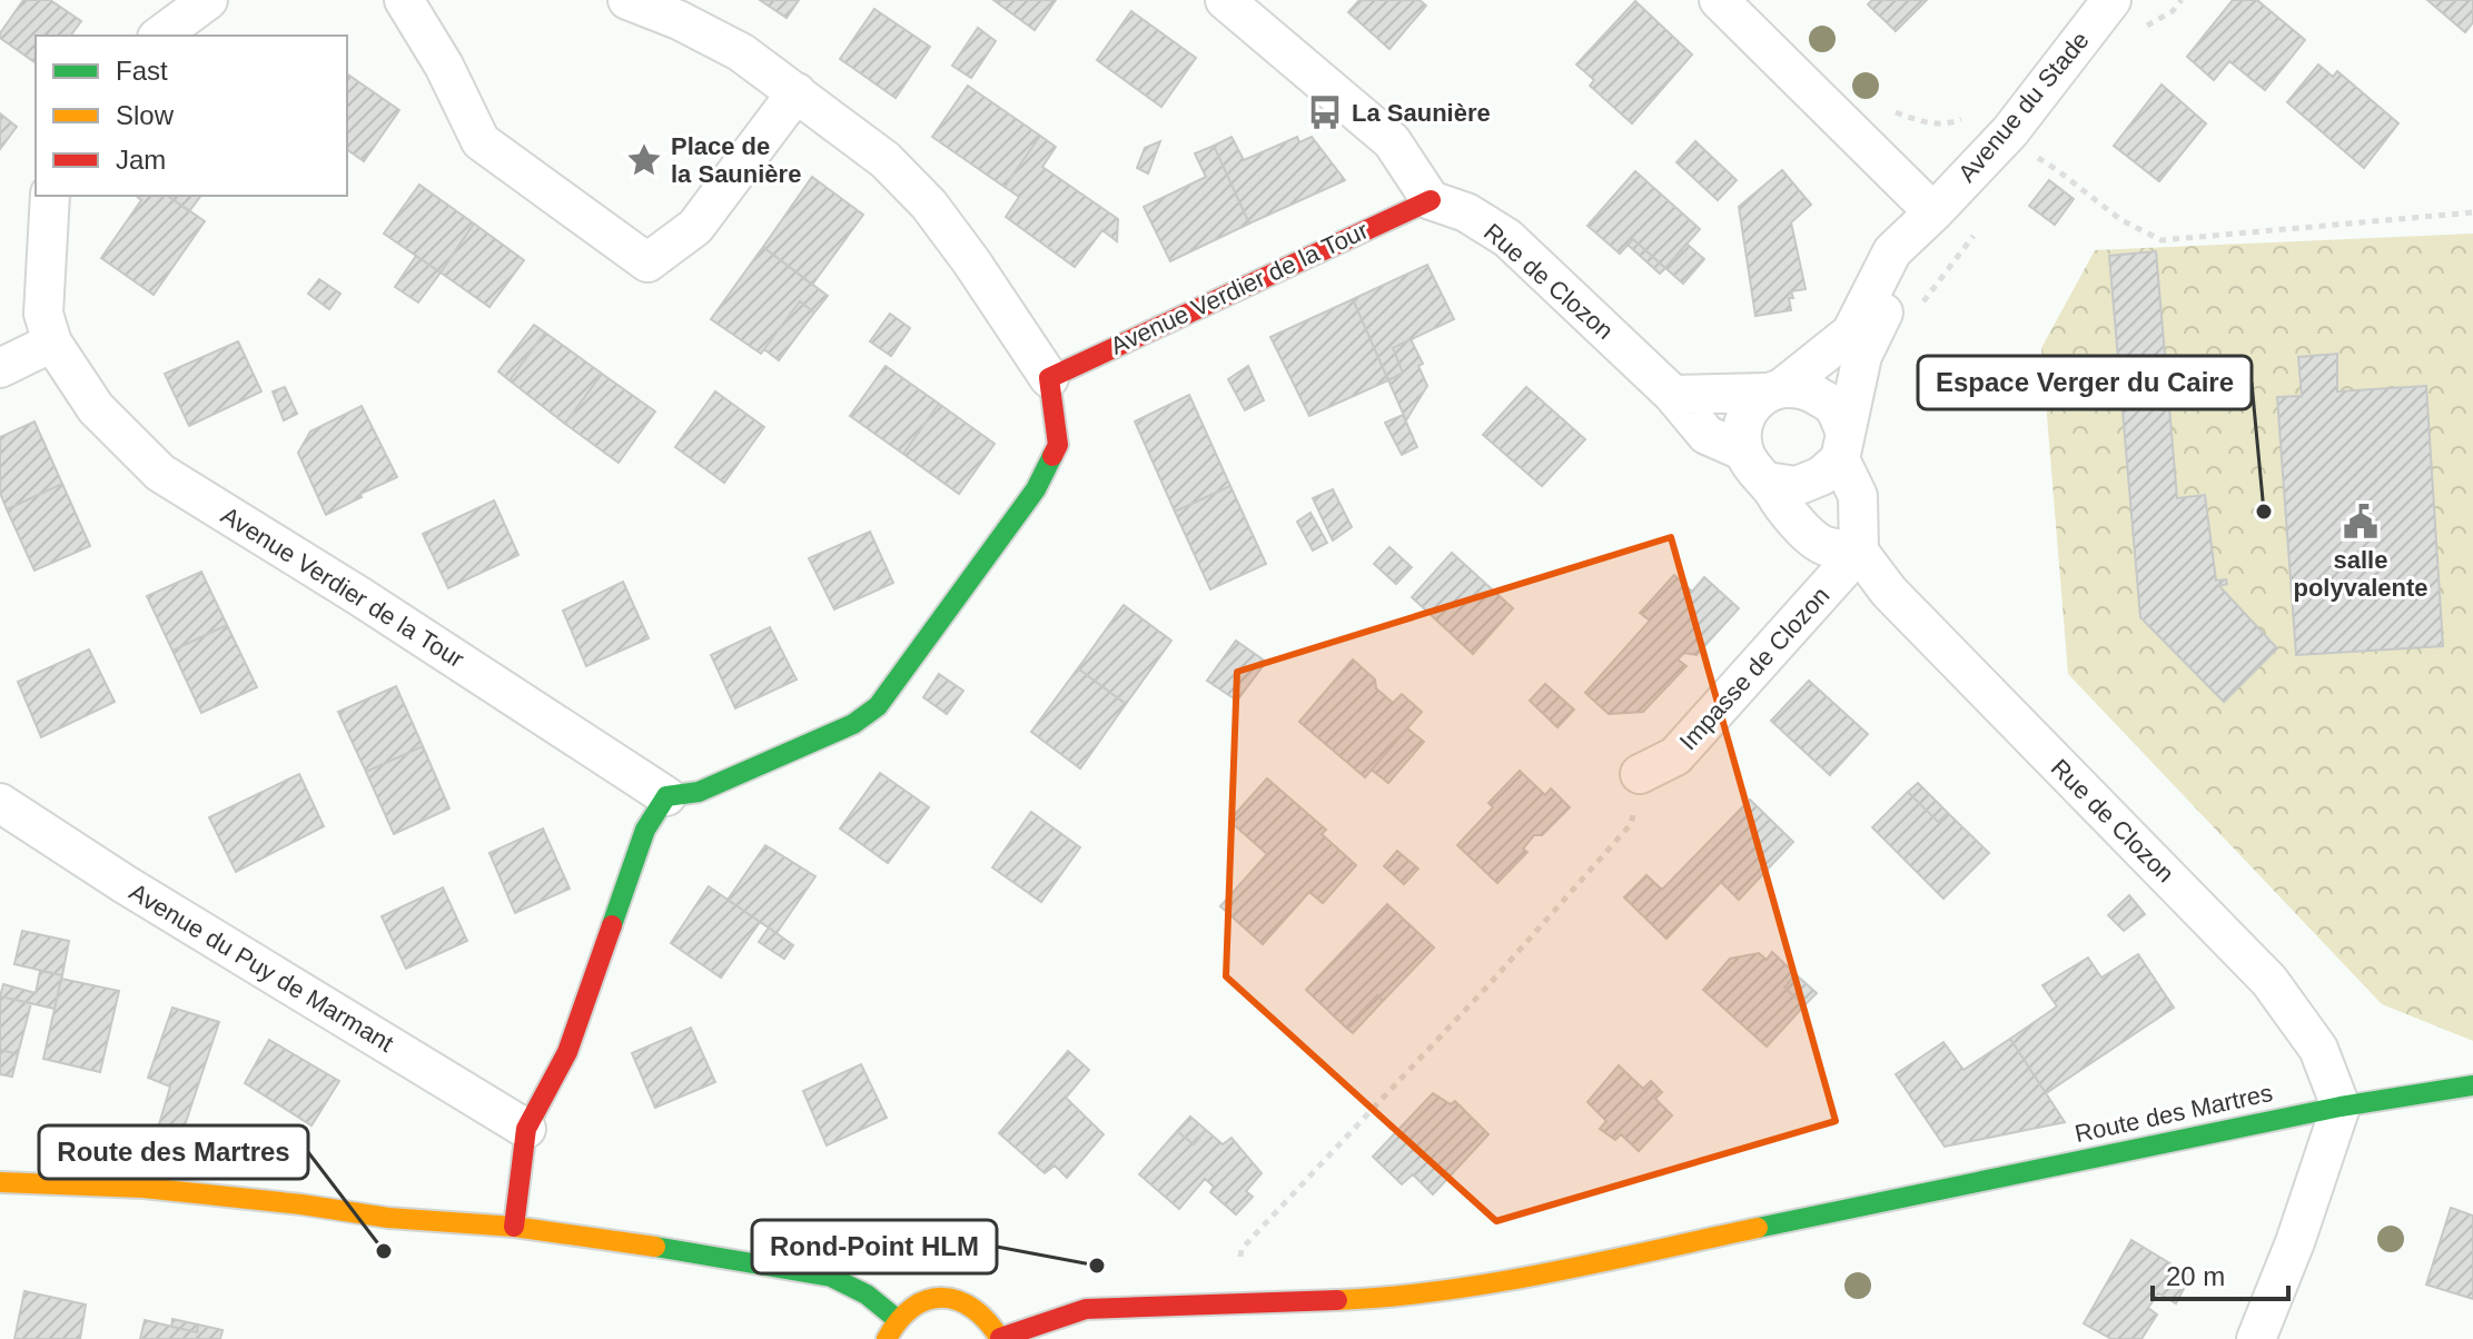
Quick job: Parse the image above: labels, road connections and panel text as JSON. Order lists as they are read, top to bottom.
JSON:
{
  "streets": {
    "main road": ["Avenue Verdier de la Tour", "Route des Martres"],
    "street": [
      "Avenue du Stade",
      "Rue de Clozon",
      "Impasse de Clozon",
      "Avenue du Puy de Marmant"
    ]
  },
  "crossings": [
    ["Avenue du Stade", "Rue de Clozon"],
    ["Rue de Clozon", "Avenue Verdier de la Tour"],
    ["Rue de Clozon", "Impasse de Clozon"],
    ["Rue de Clozon", "Route des Martres"]
  ],
  "places": {
    "bus stop": ["La Saunière"],
    "place": ["Place de la Saunière"],
    "other": ["Espace Verger du Caire", "Route des Martres", "Rond-Point HLM"],
    "public building": ["salle polyvalente"]
  },
  "legend": ["Fast", "Slow", "Jam"],
  "scale_bar": "20 m"
}
